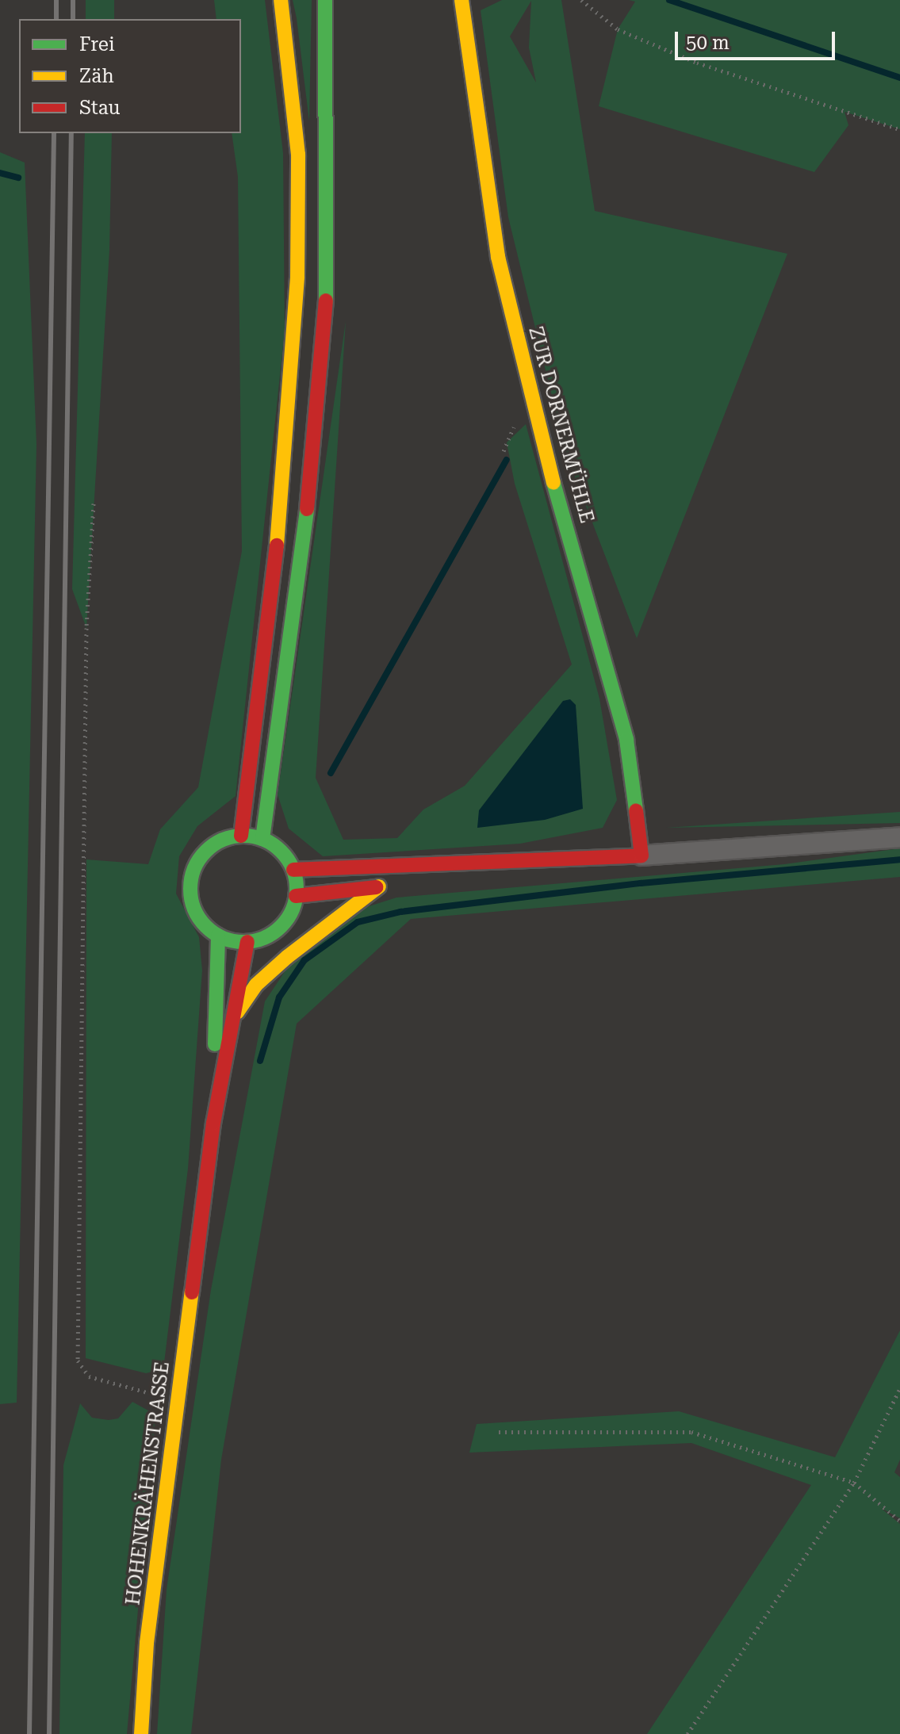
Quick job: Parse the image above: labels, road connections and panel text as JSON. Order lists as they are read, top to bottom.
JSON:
{
  "streets": {
    "main road": ["ZUR DORNERMÜHLE", "HOHENKRÄHENSTRASSE"]
  },
  "legend": ["Frei", "Zäh", "Stau"],
  "scale_bar": "50 m"
}
